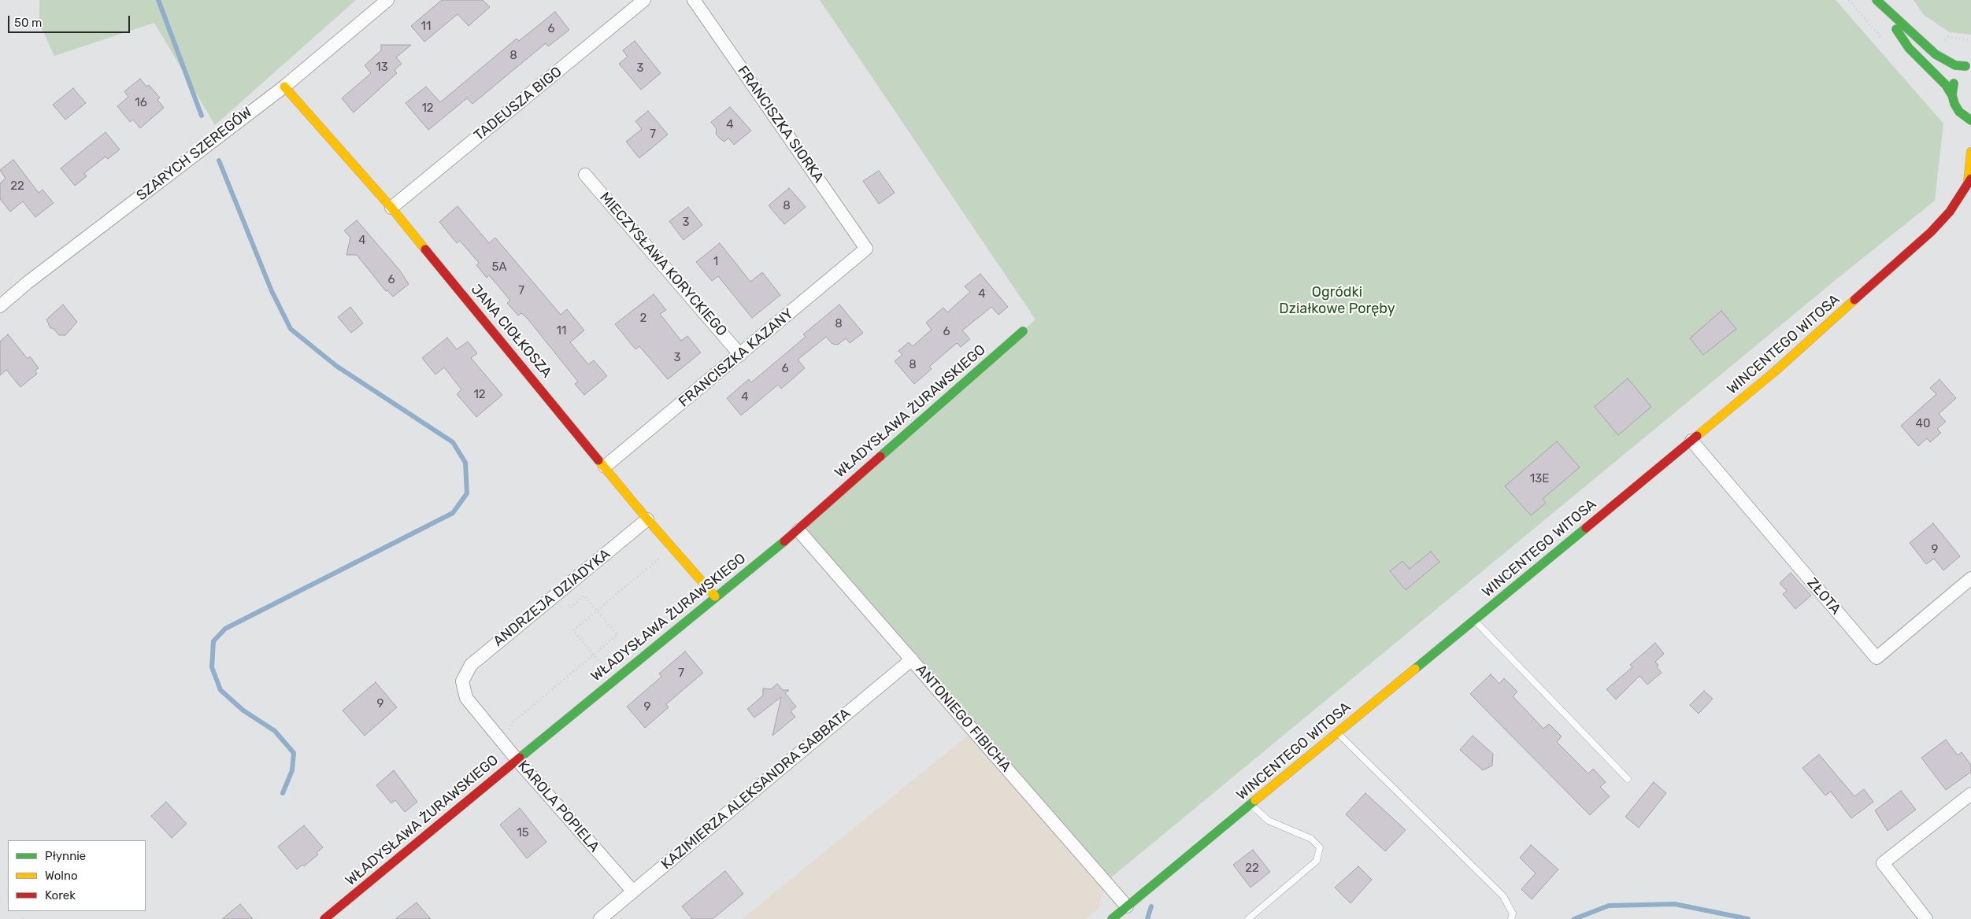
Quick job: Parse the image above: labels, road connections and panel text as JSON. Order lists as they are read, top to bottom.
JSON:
{
  "streets": {
    "street": [
      "TADEUSZA BIGO",
      "FRANCISZKA SIORKA",
      "SZARYCH SZEREGÓW",
      "MIECZYSŁAWA KORYCKIEGO",
      "JANA CIOŁKOSZA",
      "WINCENTEGO WITOSA",
      "FRANCISZKA KAZANY",
      "WŁADYSŁAWA ŻURAWSKIEGO",
      "ZŁOTA",
      "ANDRZEJA DZIADYKA",
      "ANTONIEGO FIBICHA",
      "KAZIMIERZA ALEKSANDRA SABBATA",
      "KAROLA POPIELA"
    ]
  },
  "crossings": [
    ["TADEUSZA BIGO", "JANA CIOŁKOSZA"],
    ["FRANCISZKA SIORKA", "FRANCISZKA KAZANY"],
    ["SZARYCH SZEREGÓW", "JANA CIOŁKOSZA"],
    ["MIECZYSŁAWA KORYCKIEGO", "FRANCISZKA KAZANY"],
    ["JANA CIOŁKOSZA", "FRANCISZKA KAZANY"],
    ["JANA CIOŁKOSZA", "WŁADYSŁAWA ŻURAWSKIEGO"],
    ["JANA CIOŁKOSZA", "ANDRZEJA DZIADYKA"],
    ["WINCENTEGO WITOSA", "ZŁOTA"],
    ["WINCENTEGO WITOSA", "ANTONIEGO FIBICHA"],
    ["WŁADYSŁAWA ŻURAWSKIEGO", "ANTONIEGO FIBICHA"],
    ["WŁADYSŁAWA ŻURAWSKIEGO", "KAROLA POPIELA"],
    ["ANDRZEJA DZIADYKA", "KAROLA POPIELA"],
    ["ANTONIEGO FIBICHA", "KAZIMIERZA ALEKSANDRA SABBATA"],
    ["KAZIMIERZA ALEKSANDRA SABBATA", "KAROLA POPIELA"]
  ],
  "parks": ["Ogródki Działkowe Poręby"],
  "house_numbers": [
    "11",
    "6",
    "8",
    "13",
    "3",
    "16",
    "12",
    "4",
    "7",
    "22",
    "8",
    "3",
    "4",
    "1",
    "5A",
    "6",
    "7",
    "4",
    "2",
    "8",
    "11",
    "6",
    "3",
    "8",
    "6",
    "12",
    "4",
    "40",
    "13E",
    "9",
    "7",
    "9",
    "9",
    "15",
    "22"
  ],
  "legend": ["Płynnie", "Wolno", "Korek"],
  "scale_bar": "50 m"
}
